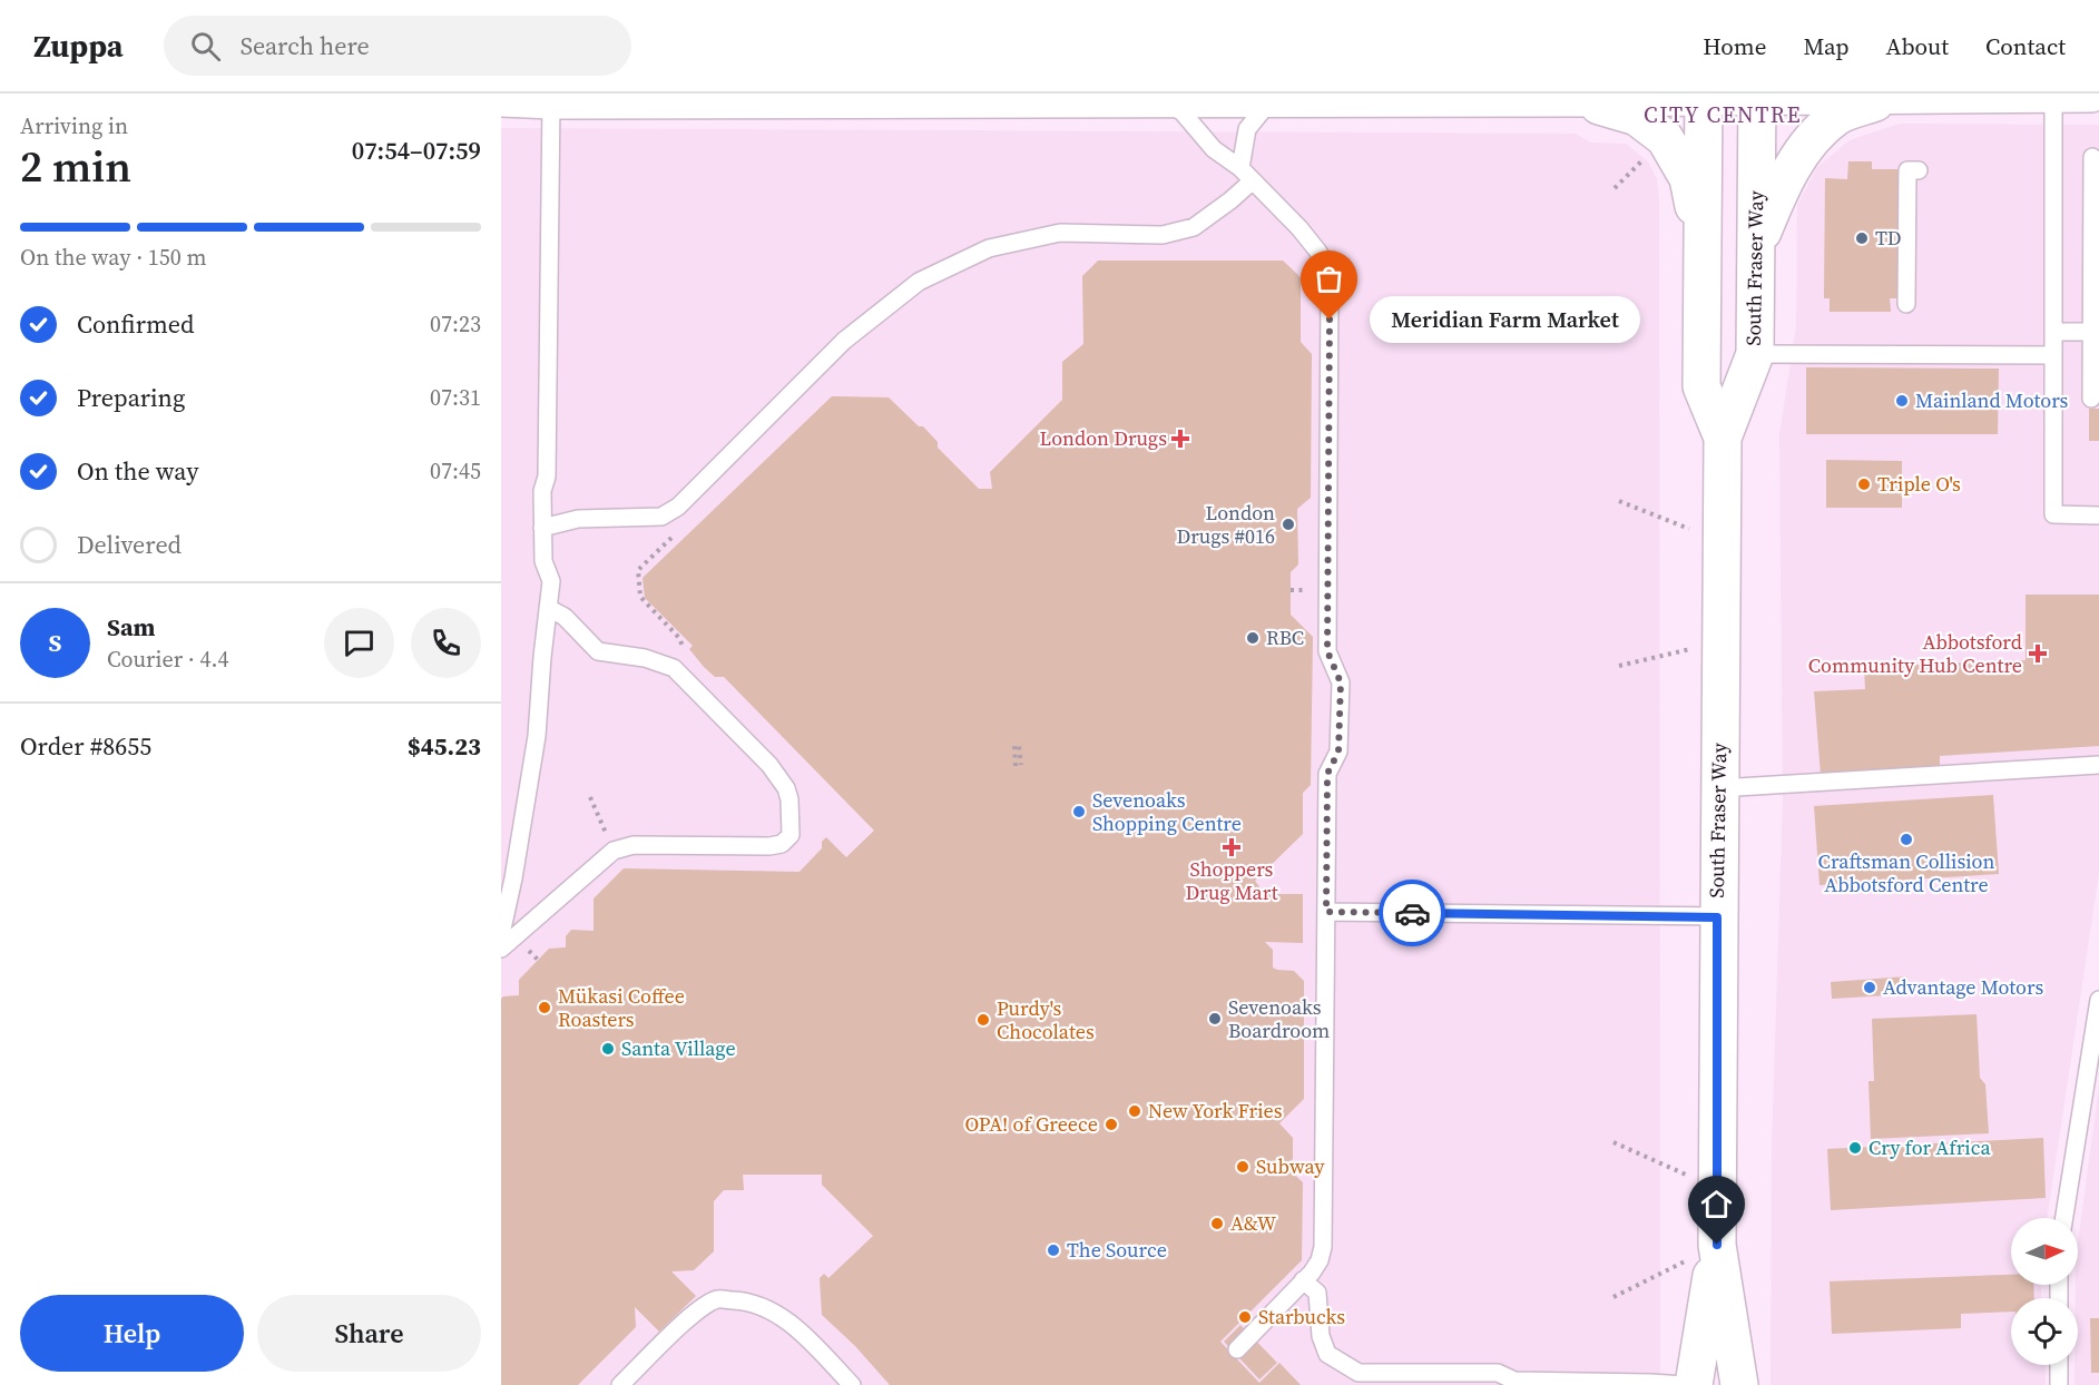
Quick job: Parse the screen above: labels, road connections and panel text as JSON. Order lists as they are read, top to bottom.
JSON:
{
  "streets": {
    "main road": ["South Fraser Way"]
  },
  "districts": ["CITY CENTRE"],
  "places": {
    "other": [
      "TD",
      "Meridian Farm Market",
      "Mainland Motors",
      "Triple O's",
      "London Drugs #016",
      "RBC",
      "Sevenoaks Shopping Centre",
      "Craftsman Collision Abbotsford Centre",
      "Advantage Motors",
      "Mükasi Coffee Roasters",
      "Sevenoaks Boardroom",
      "Purdy's Chocolates",
      "Santa Village",
      "New York Fries",
      "OPA! of Greece",
      "Cry for Africa",
      "Subway",
      "A&W",
      "The Source",
      "Starbucks"
    ],
    "health": ["London Drugs", "Abbotsford Community Hub Centre", "Shoppers Drug Mart"]
  },
  "north": "right",
  "page": {
    "header": "Zuppa",
    "search": "Search here",
    "nav": [
      "Home",
      "Map",
      "About",
      "Contact"
    ],
    "heading": ["2 min", "Arriving in", "07:54–07:59"],
    "panel": [
      "Sam",
      "Courier · 4.4",
      "Order #8655",
      "$45.23"
    ],
    "bar": "On the way · 150 m",
    "list": [
      ["Confirmed", "07:23"],
      ["Preparing", "07:31"],
      ["On the way", "07:45"],
      "Delivered"
    ],
    "bubble": "Meridian Farm Market",
    "round": "S",
    "buttons": ["Help", "Share"]
  }
}
